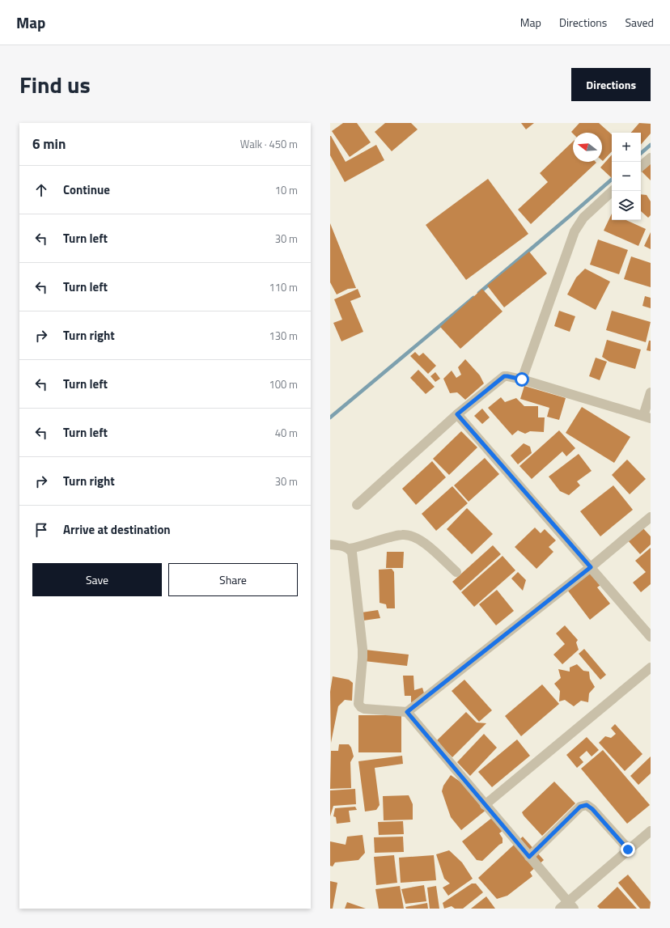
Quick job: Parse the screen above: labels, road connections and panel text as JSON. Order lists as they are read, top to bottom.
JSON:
{
  "north": "left",
  "page": {
    "header": "Map",
    "nav": ["Map", "Directions", "Saved"],
    "title": "Find us",
    "buttons": [
      "Directions",
      ["Save", "Share"]
    ],
    "heading": ["6 min", "Walk · 450 m"],
    "map_buttons": ["+", "−"],
    "list": [
      ["Continue", "10 m"],
      ["Turn left", "30 m"],
      ["Turn left", "110 m"],
      ["Turn right", "130 m"],
      ["Turn left", "100 m"],
      ["Turn left", "40 m"],
      ["Turn right", "30 m"],
      "Arrive at destination"
    ]
  }
}
